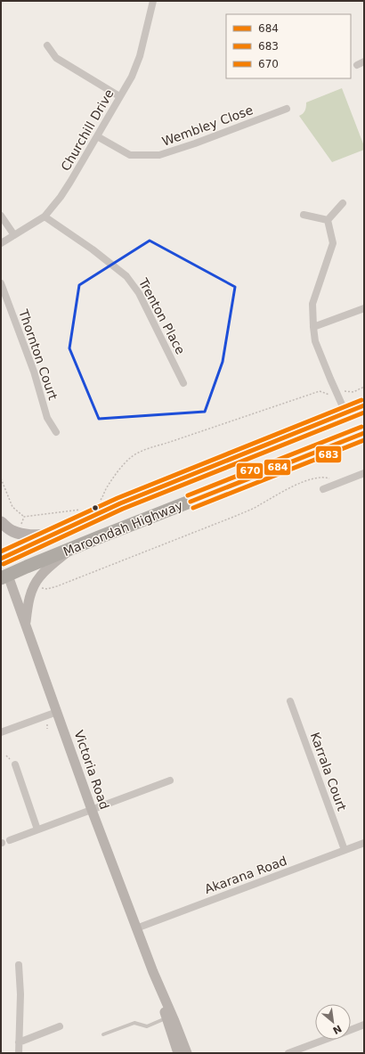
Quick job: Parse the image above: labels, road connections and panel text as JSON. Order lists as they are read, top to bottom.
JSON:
{
  "streets": {
    "highway": ["Maroondah Highway"],
    "main road": ["Victoria Road"],
    "street": [
      "Wembley Close",
      "Churchill Drive",
      "Trenton Place",
      "Thornton Court",
      "Karrala Court",
      "Akarana Road"
    ]
  },
  "crossings": [
    ["Wembley Close", "Churchill Drive"],
    ["Churchill Drive", "Trenton Place"],
    ["Maroondah Highway", "Victoria Road"],
    ["Victoria Road", "Akarana Road"],
    ["Karrala Court", "Akarana Road"]
  ],
  "lines": ["transit line 670", "transit line 684", "transit line 683"],
  "legend": ["684", "683", "670"],
  "north": "bottom right"
}
